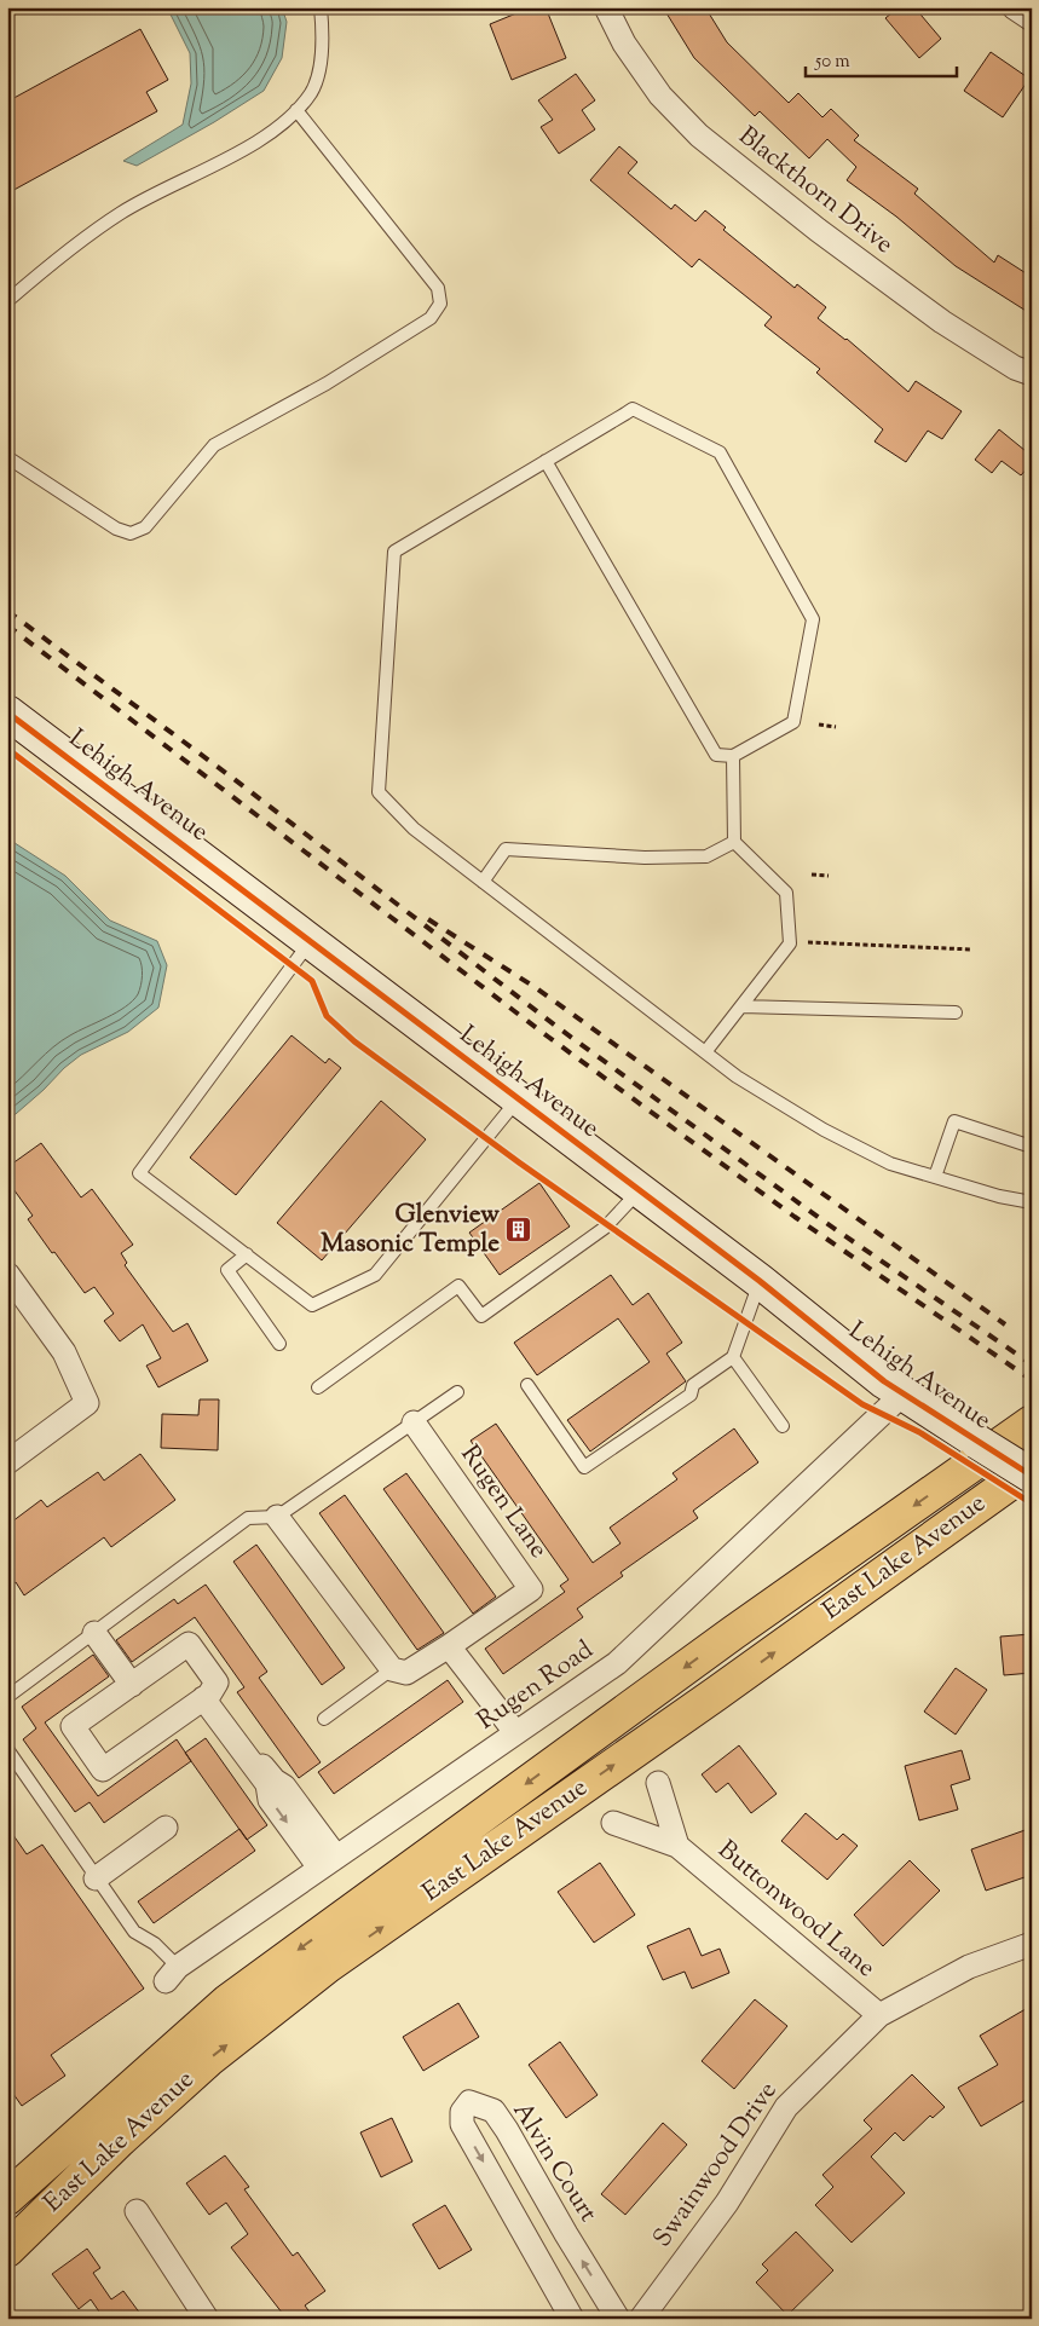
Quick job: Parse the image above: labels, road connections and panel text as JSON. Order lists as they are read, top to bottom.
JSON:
{
  "streets": {
    "main road": ["East Lake Avenue"],
    "street": [
      "Blackthorn Drive",
      "Lehigh Avenue",
      "Rugen Lane",
      "Rugen Road",
      "Buttonwood Lane",
      "Alvin Court",
      "Swainwood Drive"
    ]
  },
  "crossings": [
    ["Lehigh Avenue", "Rugen Road"],
    ["Buttonwood Lane", "Swainwood Drive"]
  ],
  "places": {
    "building": ["Glenview Masonic Temple"]
  },
  "scale_bar": "50 m"
}
